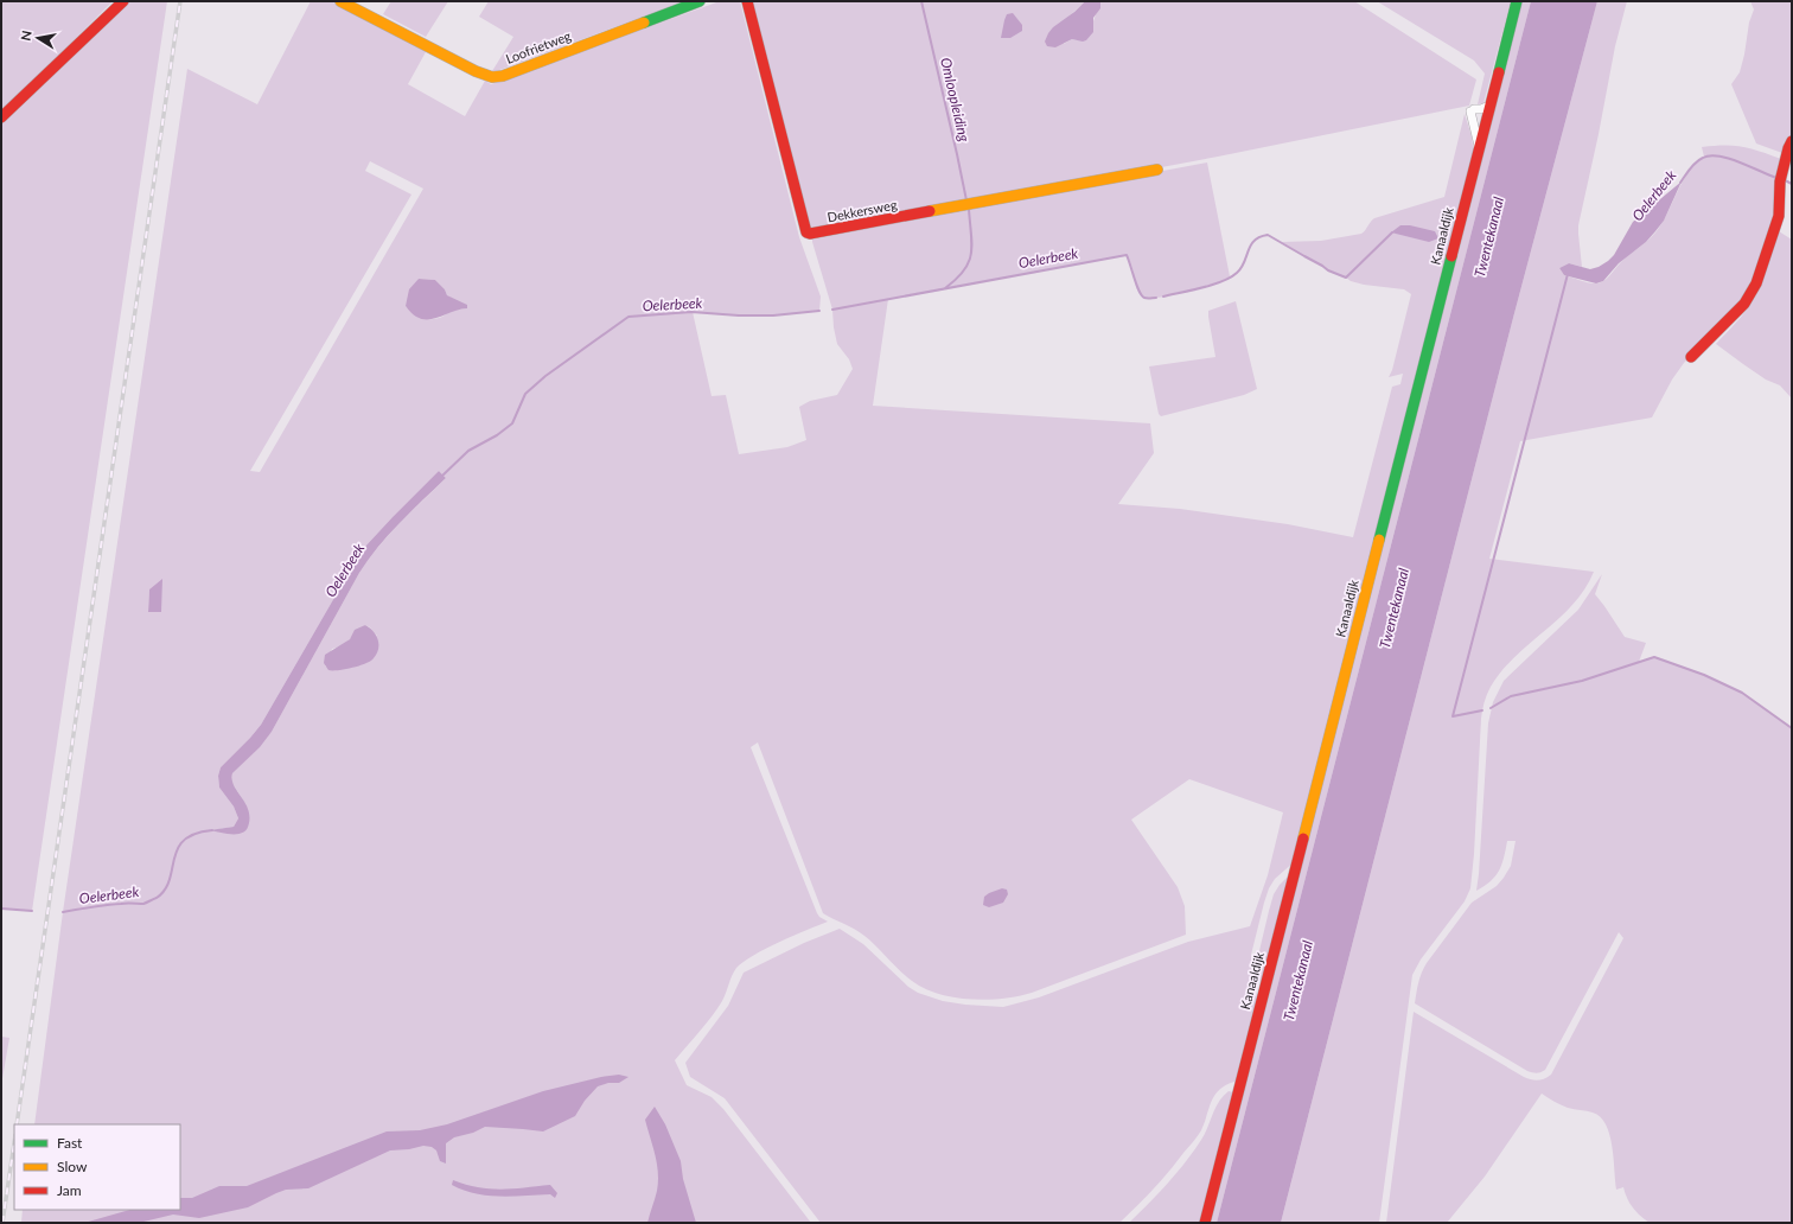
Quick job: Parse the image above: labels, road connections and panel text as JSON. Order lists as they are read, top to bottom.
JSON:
{
  "streets": {
    "street": ["Loofrietweg", "Dekkersweg", "Kanaaldijk"]
  },
  "water": ["Omloopleiding", "Oelerbeek", "Twentekanaal"],
  "legend": ["Fast", "Slow", "Jam"],
  "north": "left"
}
